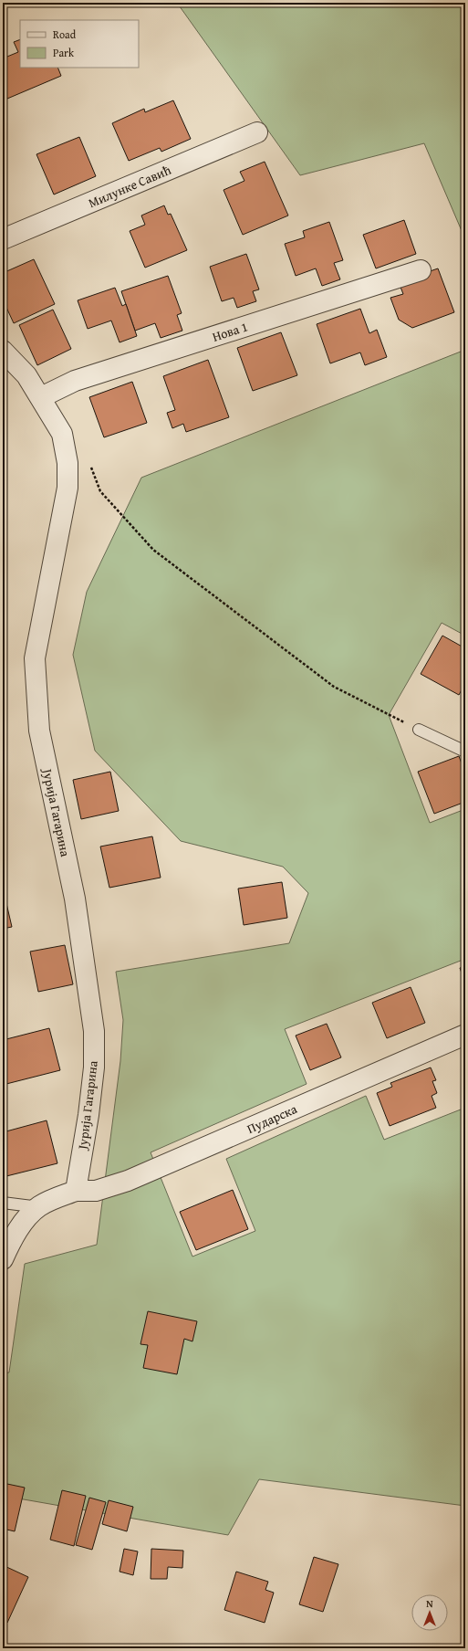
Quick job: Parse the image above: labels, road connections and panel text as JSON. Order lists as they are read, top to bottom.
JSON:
{
  "streets": {
    "street": [
      "Милунке Савић",
      "Нова 1",
      "Јурија Гагарина",
      "Пударска"
    ]
  },
  "crossings": [
    ["Нова 1", "Јурија Гагарина"],
    ["Јурија Гагарина", "Пударска"]
  ],
  "legend": ["Road", "Park"],
  "north": "top"
}
